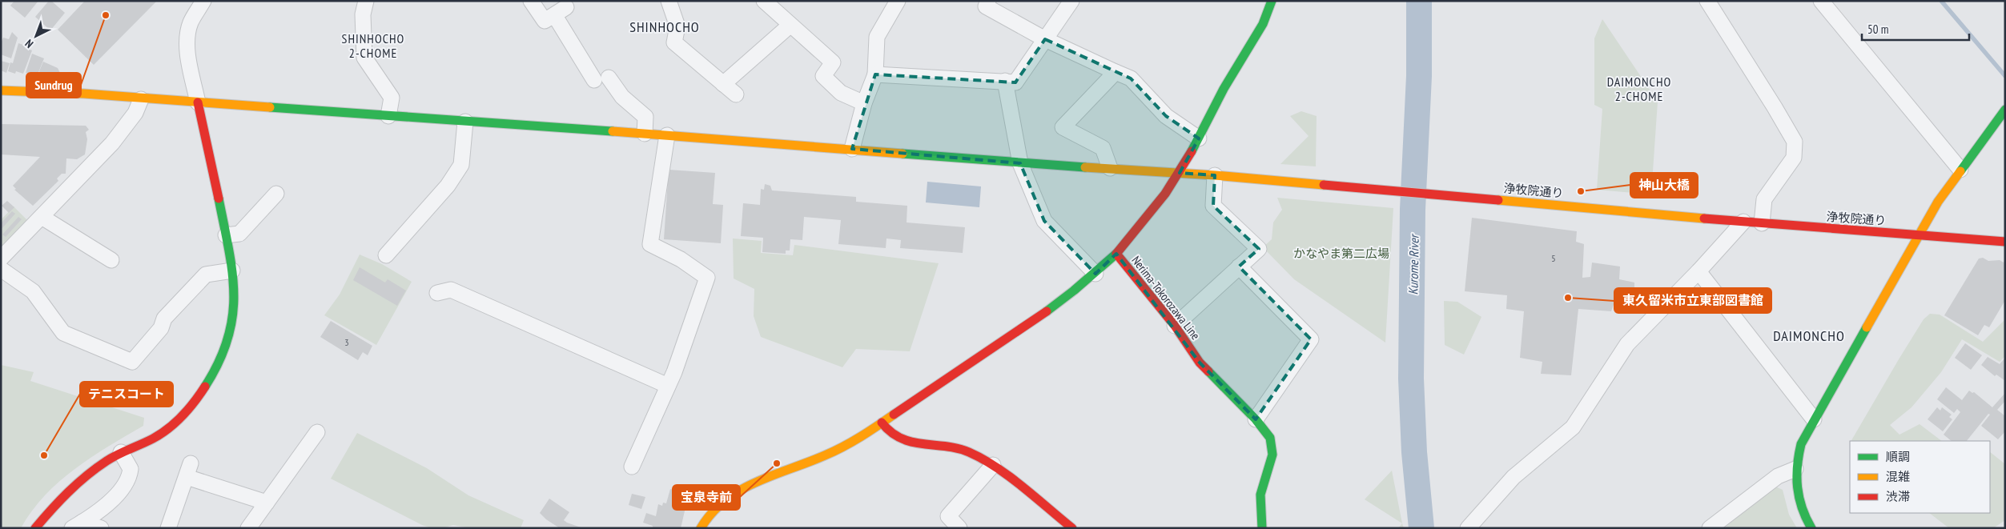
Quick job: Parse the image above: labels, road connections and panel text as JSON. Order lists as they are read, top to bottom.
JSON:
{
  "streets": {
    "street": ["浄牧院通り", "Nerima-Tokorozawa Line"]
  },
  "crossings": [
    ["浄牧院通り", "Nerima-Tokorozawa Line"]
  ],
  "districts": [
    "SHINHOCHO",
    "SHINHOCHO 2-CHOME",
    "DAIMONCHO 2-CHOME",
    "DAIMONCHO"
  ],
  "water": ["Kurome River"],
  "parks": ["かなやま第二広場"],
  "places": [
    "Sundrug",
    "神山大橋",
    "東久留米市立東部図書館",
    "テニスコート",
    "宝泉寺前"
  ],
  "house_numbers": ["5", "3"],
  "legend": ["順調", "混雑", "渋滞"],
  "scale_bar": "50 m",
  "north": "bottom left"
}
